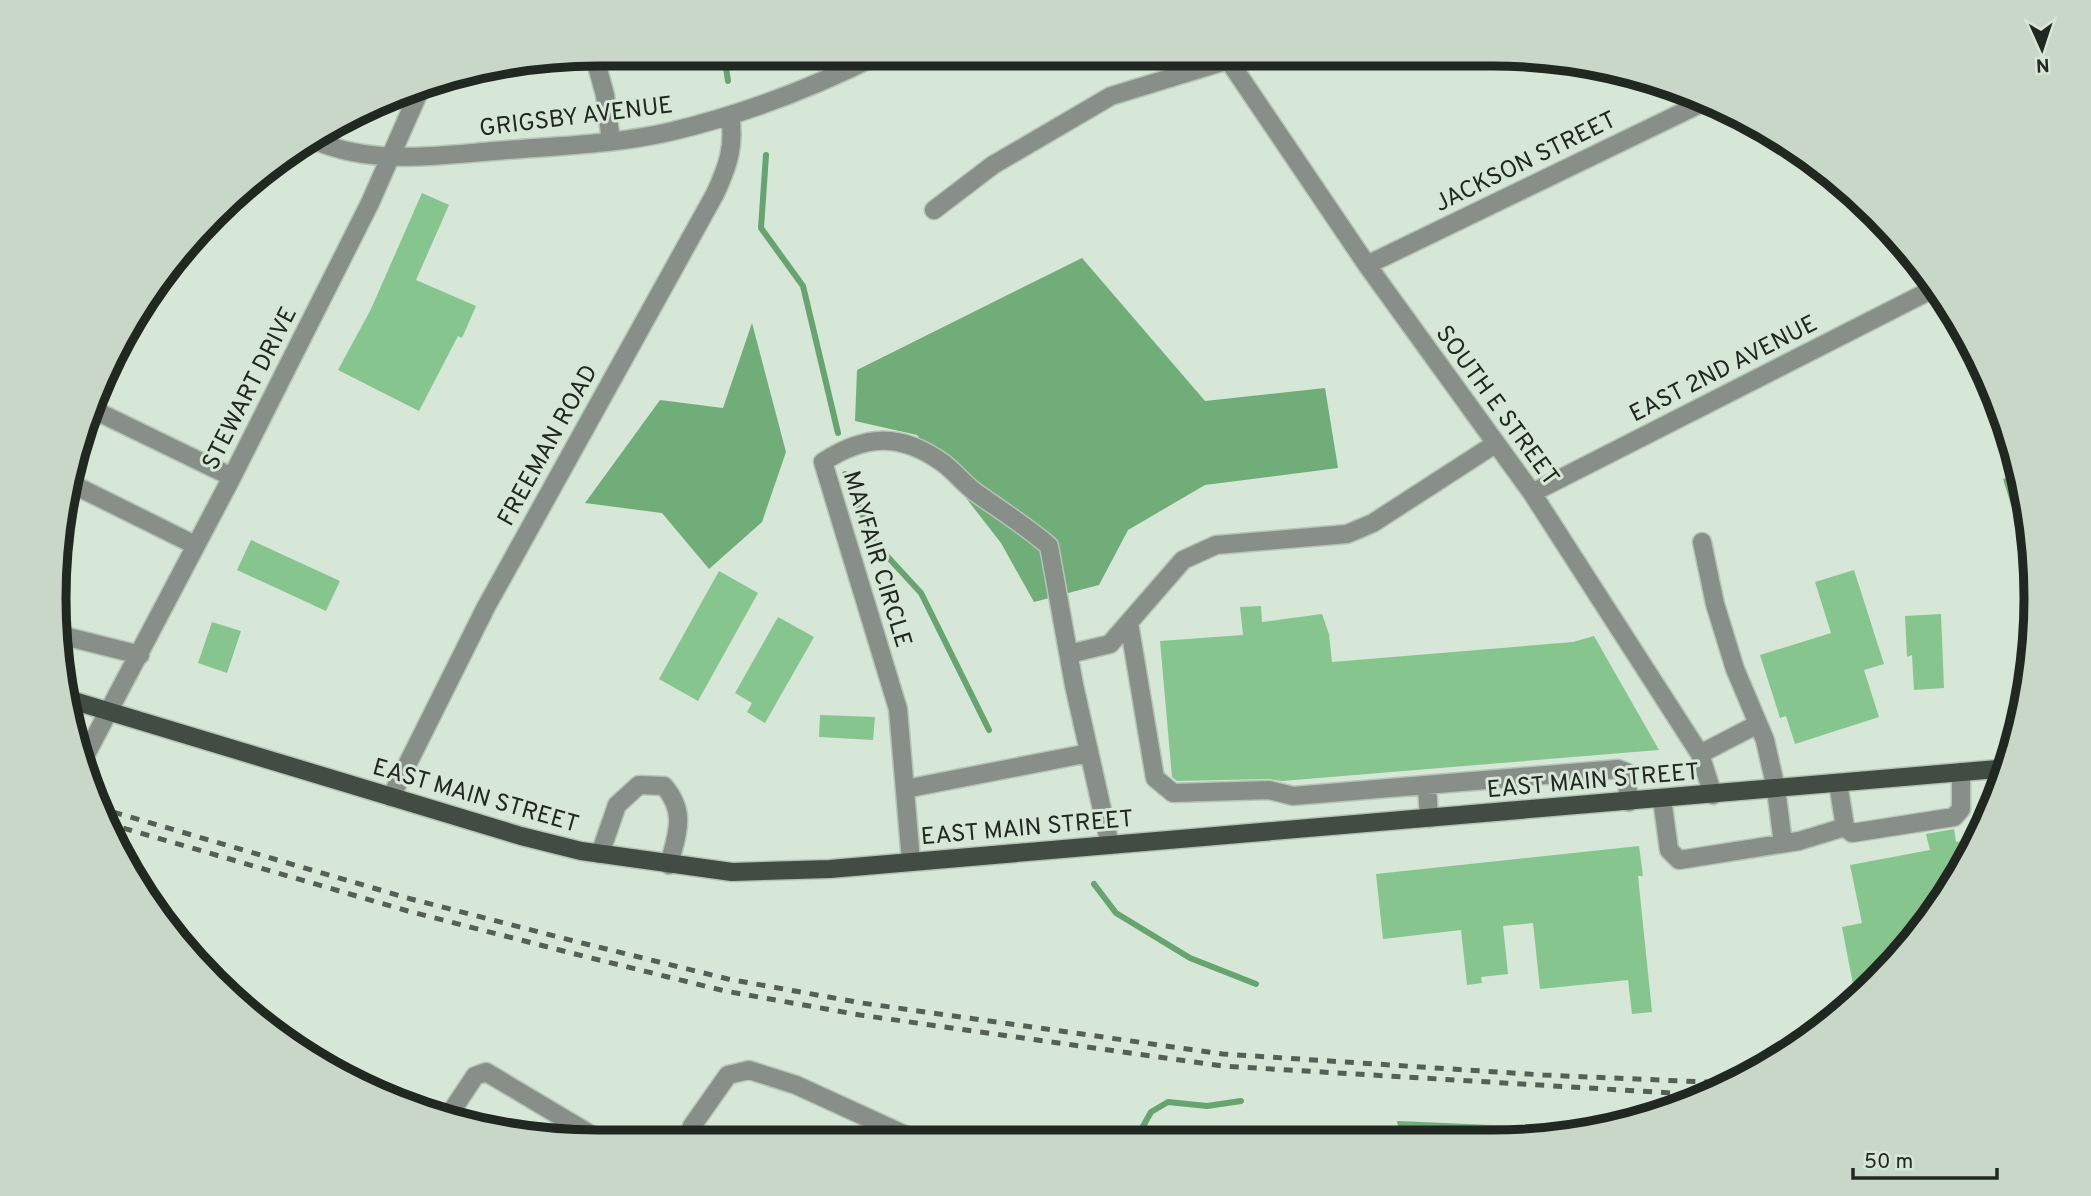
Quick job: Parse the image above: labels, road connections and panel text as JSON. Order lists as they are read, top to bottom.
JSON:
{
  "streets": {
    "main road": ["EAST MAIN STREET"],
    "street": [
      "GRIGSBY AVENUE",
      "JACKSON STREET",
      "EAST 2ND AVENUE",
      "STEWART DRIVE",
      "SOUTH E STREET",
      "FREEMAN ROAD",
      "MAYFAIR CIRCLE"
    ]
  },
  "crossings": [
    ["GRIGSBY AVENUE", "STEWART DRIVE"],
    ["GRIGSBY AVENUE", "FREEMAN ROAD"],
    ["JACKSON STREET", "SOUTH E STREET"],
    ["EAST 2ND AVENUE", "SOUTH E STREET"],
    ["STEWART DRIVE", "EAST MAIN STREET"],
    ["SOUTH E STREET", "EAST MAIN STREET"],
    ["FREEMAN ROAD", "EAST MAIN STREET"],
    ["MAYFAIR CIRCLE", "EAST MAIN STREET"]
  ],
  "scale_bar": "50 m",
  "north": "bottom"
}
